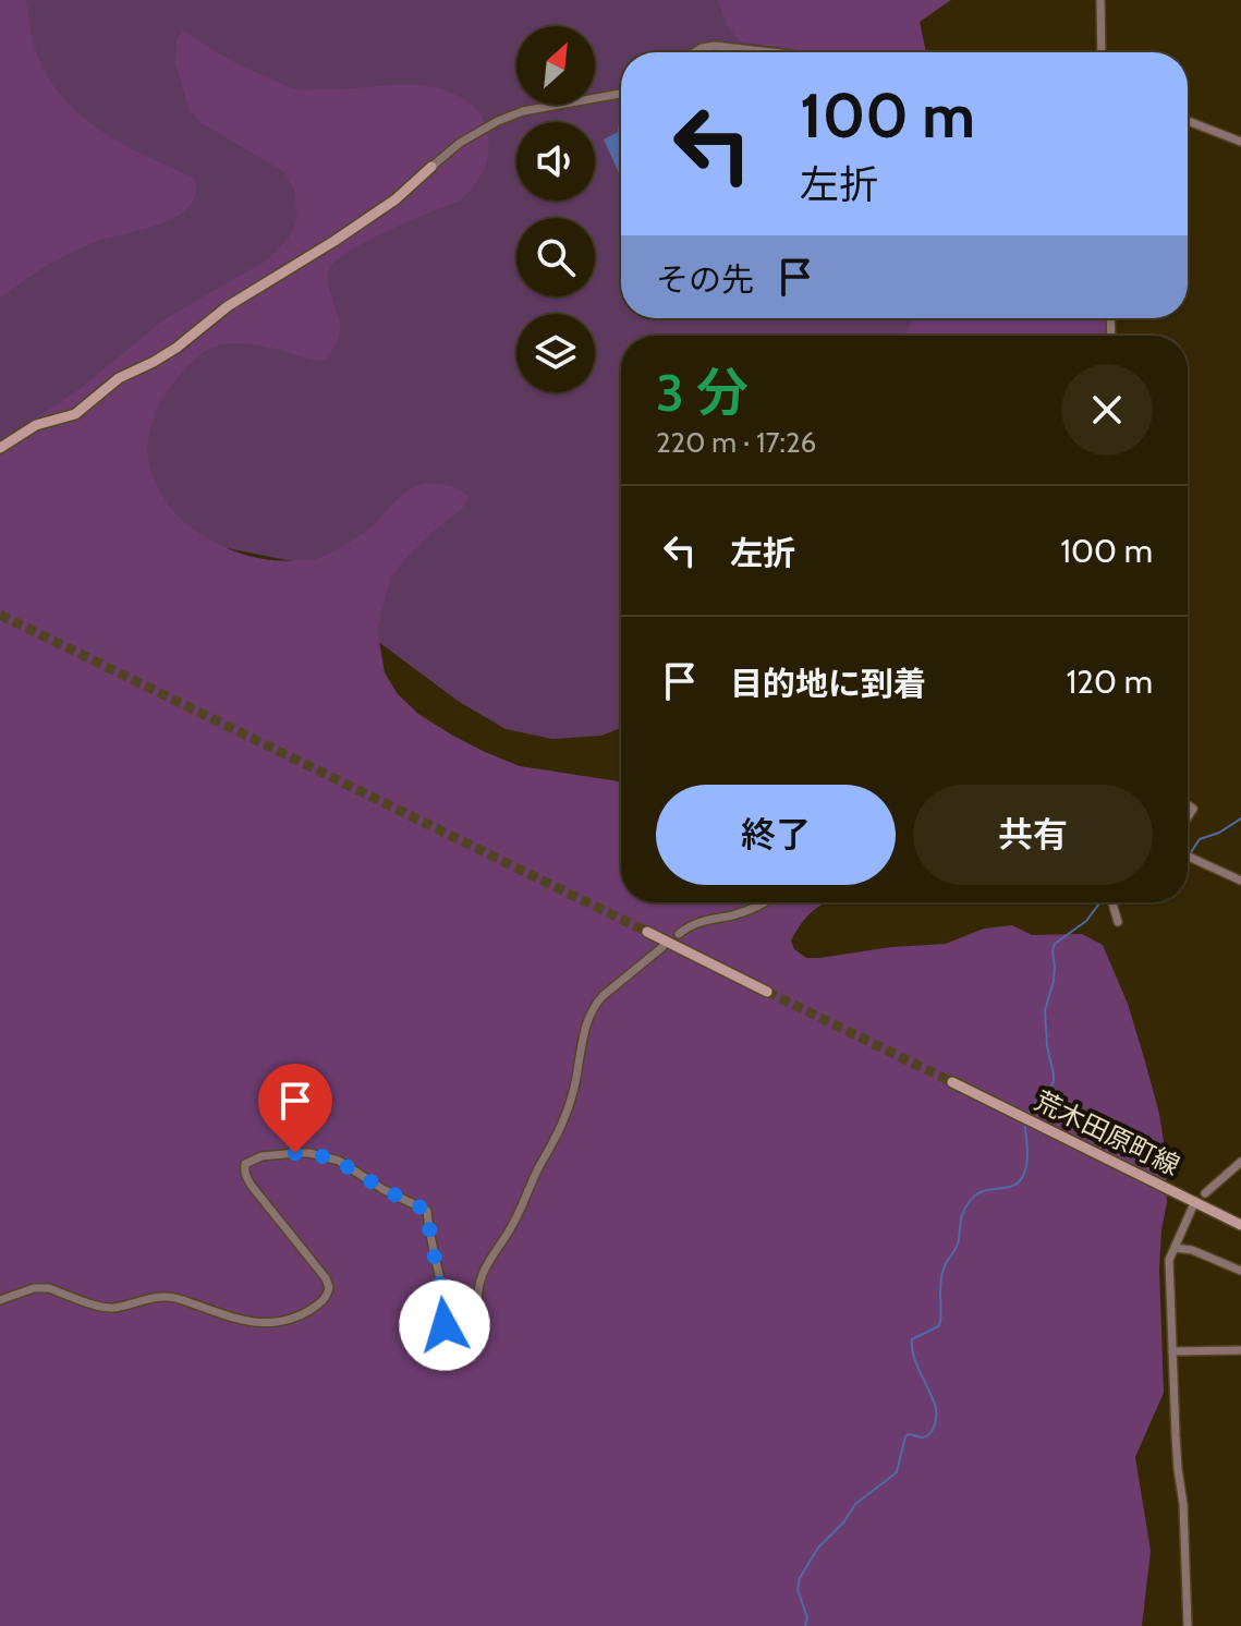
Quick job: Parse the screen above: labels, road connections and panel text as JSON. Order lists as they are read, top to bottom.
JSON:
{
  "streets": {
    "street": ["荒木田原町線"]
  },
  "north": "top right",
  "page": {
    "turn": ["100 m", "左折"],
    "then": "その先",
    "heading": ["3 分", "220 m · 17:26"],
    "list": [
      {
        "name": "左折",
        "value": "100 m"
      },
      {
        "name": "目的地に到着",
        "value": "120 m"
      }
    ],
    "buttons": ["終了", "共有"]
  }
}
